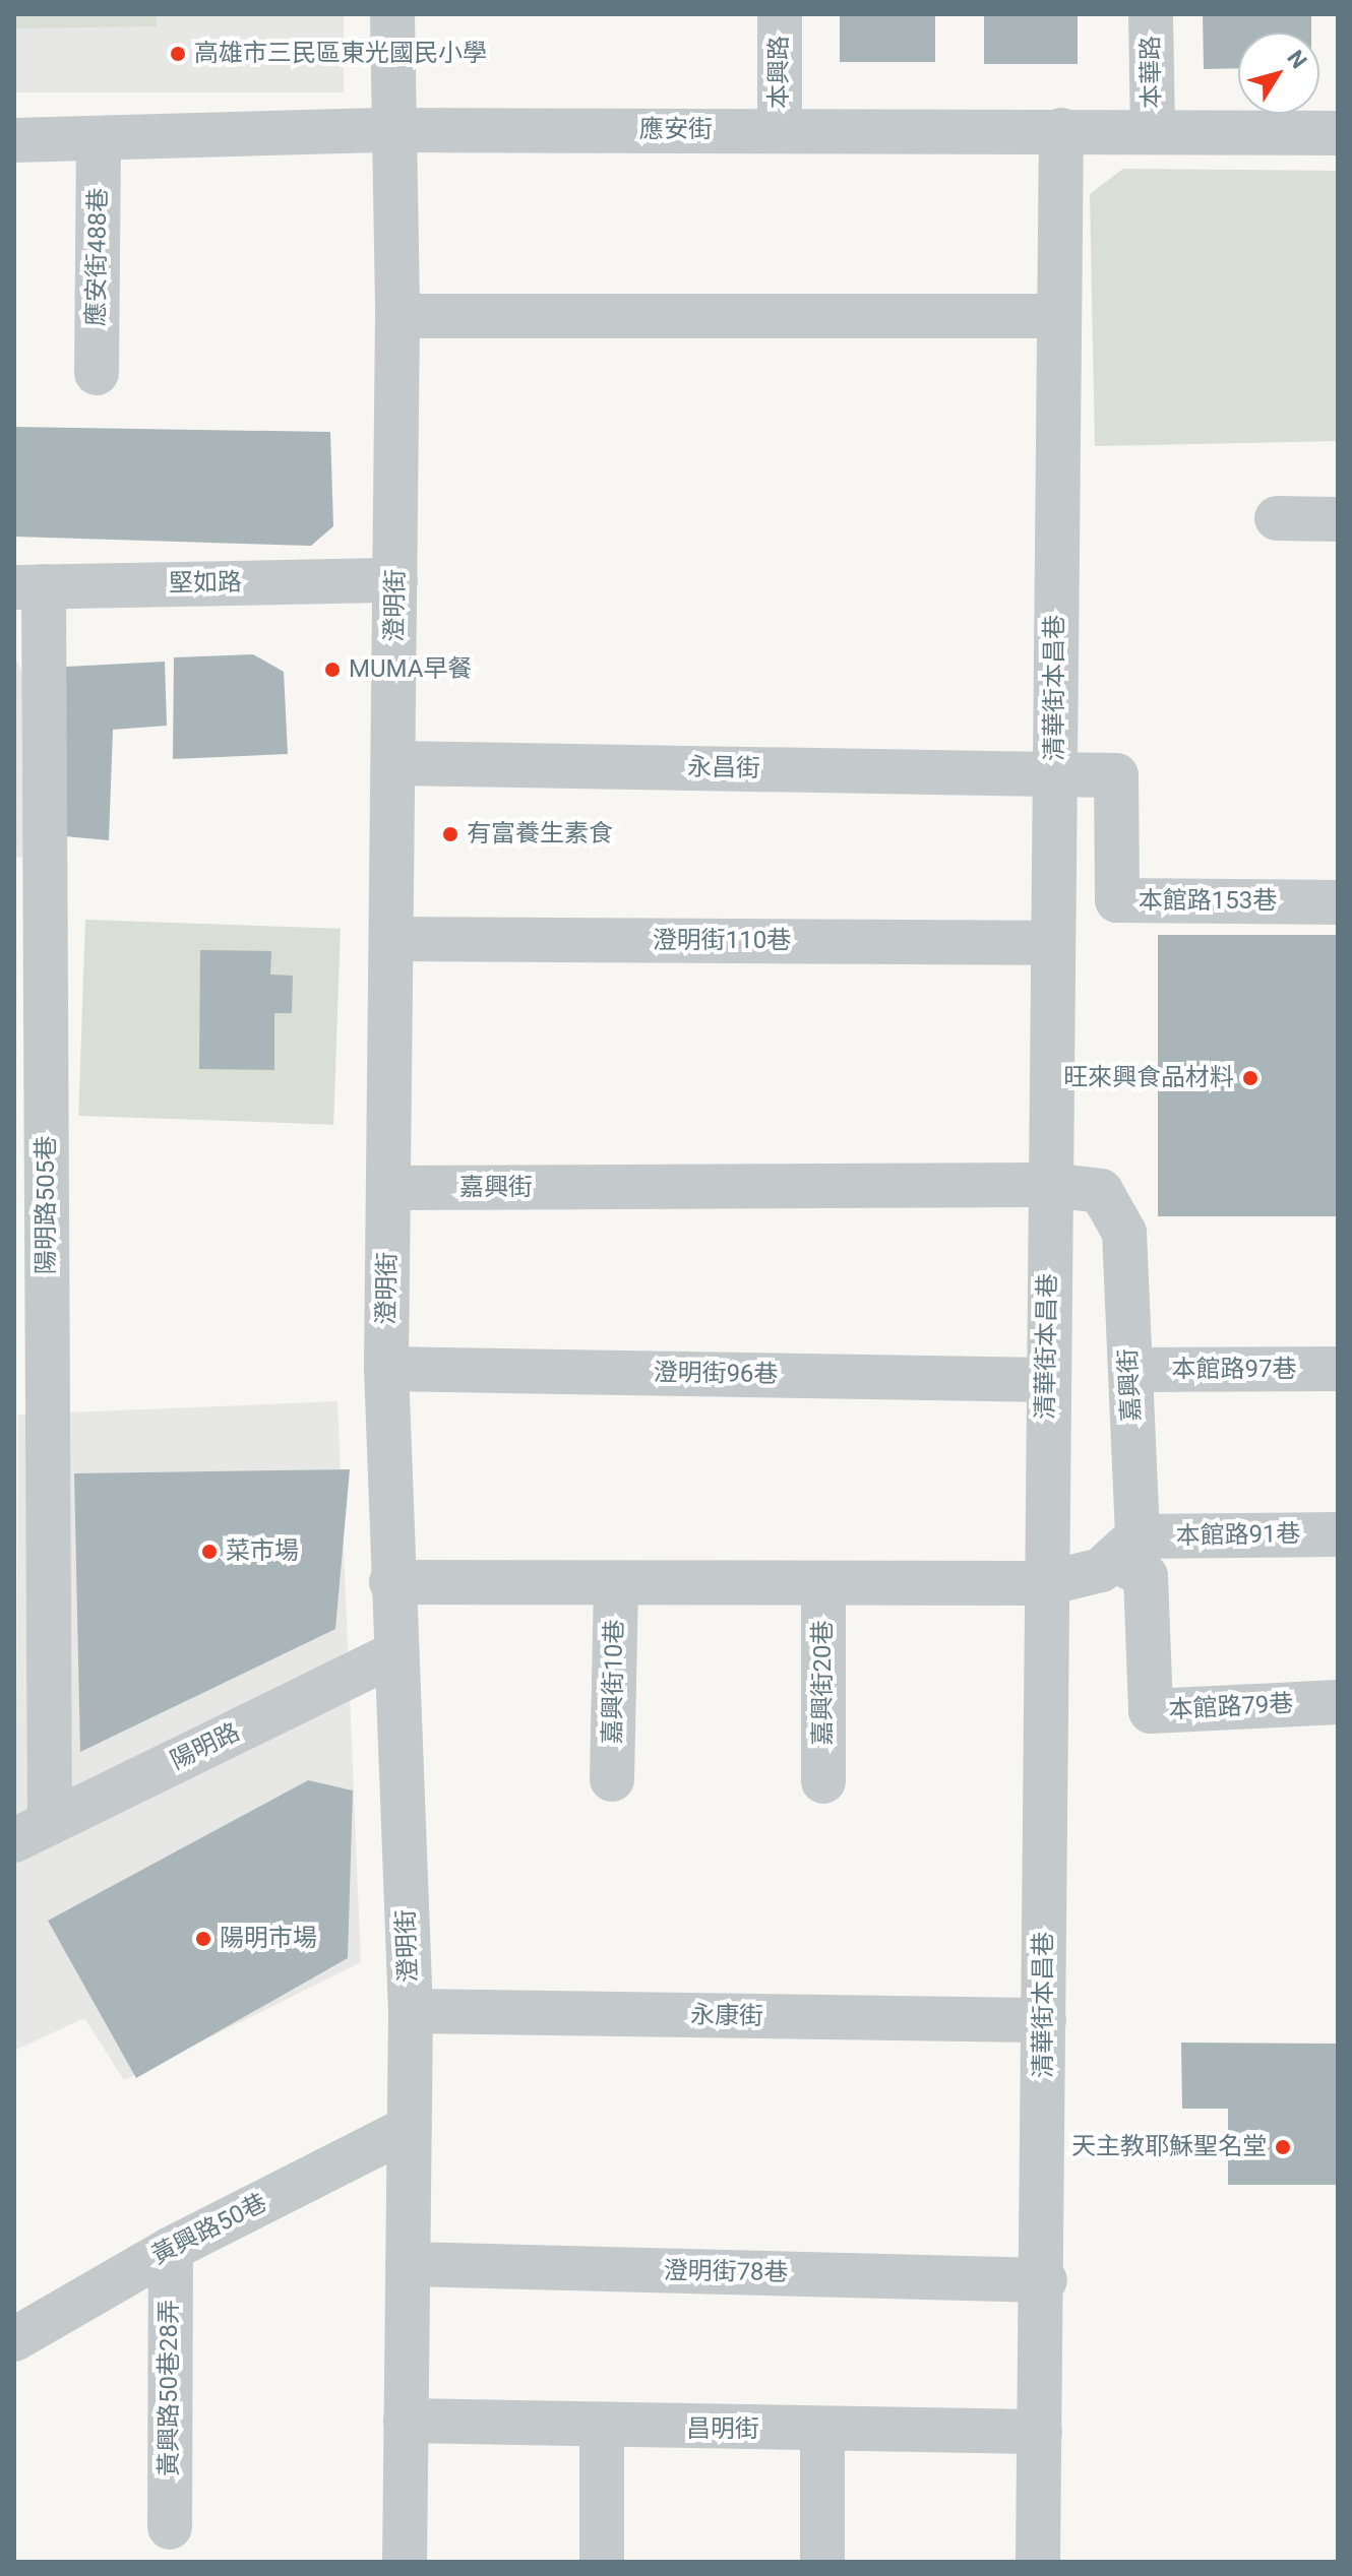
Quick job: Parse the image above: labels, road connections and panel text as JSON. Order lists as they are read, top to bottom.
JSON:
{
  "streets": {
    "street": [
      "本興路",
      "本華路",
      "應安街",
      "應安街488巷",
      "堅如路",
      "澄明街",
      "清華街本昌巷",
      "永昌街",
      "本館路153巷",
      "澄明街110巷",
      "嘉興街",
      "陽明路505巷",
      "本館路97巷",
      "澄明街96巷",
      "本館路91巷",
      "嘉興街10巷",
      "嘉興街20巷",
      "本館路79巷",
      "陽明路",
      "永康街",
      "黃興路50巷",
      "澄明街78巷",
      "黃興路50巷28弄",
      "昌明街"
    ]
  },
  "crossings": [
    ["本興路", "應安街"],
    ["本華路", "應安街"],
    ["應安街", "應安街488巷"],
    ["應安街", "澄明街"],
    ["應安街", "清華街本昌巷"],
    ["堅如路", "澄明街"],
    ["堅如路", "陽明路505巷"],
    ["澄明街", "永昌街"],
    ["澄明街", "澄明街110巷"],
    ["澄明街", "嘉興街"],
    ["澄明街", "澄明街96巷"],
    ["澄明街", "陽明路"],
    ["澄明街", "永康街"],
    ["澄明街", "黃興路50巷"],
    ["澄明街", "澄明街78巷"],
    ["澄明街", "昌明街"],
    ["清華街本昌巷", "永昌街"],
    ["清華街本昌巷", "本館路153巷"],
    ["清華街本昌巷", "澄明街110巷"],
    ["清華街本昌巷", "嘉興街"],
    ["清華街本昌巷", "澄明街96巷"],
    ["清華街本昌巷", "永康街"],
    ["清華街本昌巷", "澄明街78巷"],
    ["清華街本昌巷", "昌明街"],
    ["永昌街", "本館路153巷"],
    ["嘉興街", "本館路97巷"],
    ["嘉興街", "本館路91巷"],
    ["嘉興街", "本館路79巷"],
    ["陽明路505巷", "陽明路"],
    ["本館路91巷", "本館路79巷"],
    ["黃興路50巷", "黃興路50巷28弄"]
  ],
  "places": [
    "高雄市三民區東光國民小學",
    "MUMA早餐",
    "有富養生素食",
    "旺來興食品材料",
    "菜市場",
    "陽明市場",
    "天主教耶穌聖名堂"
  ],
  "north": "top right"
}
